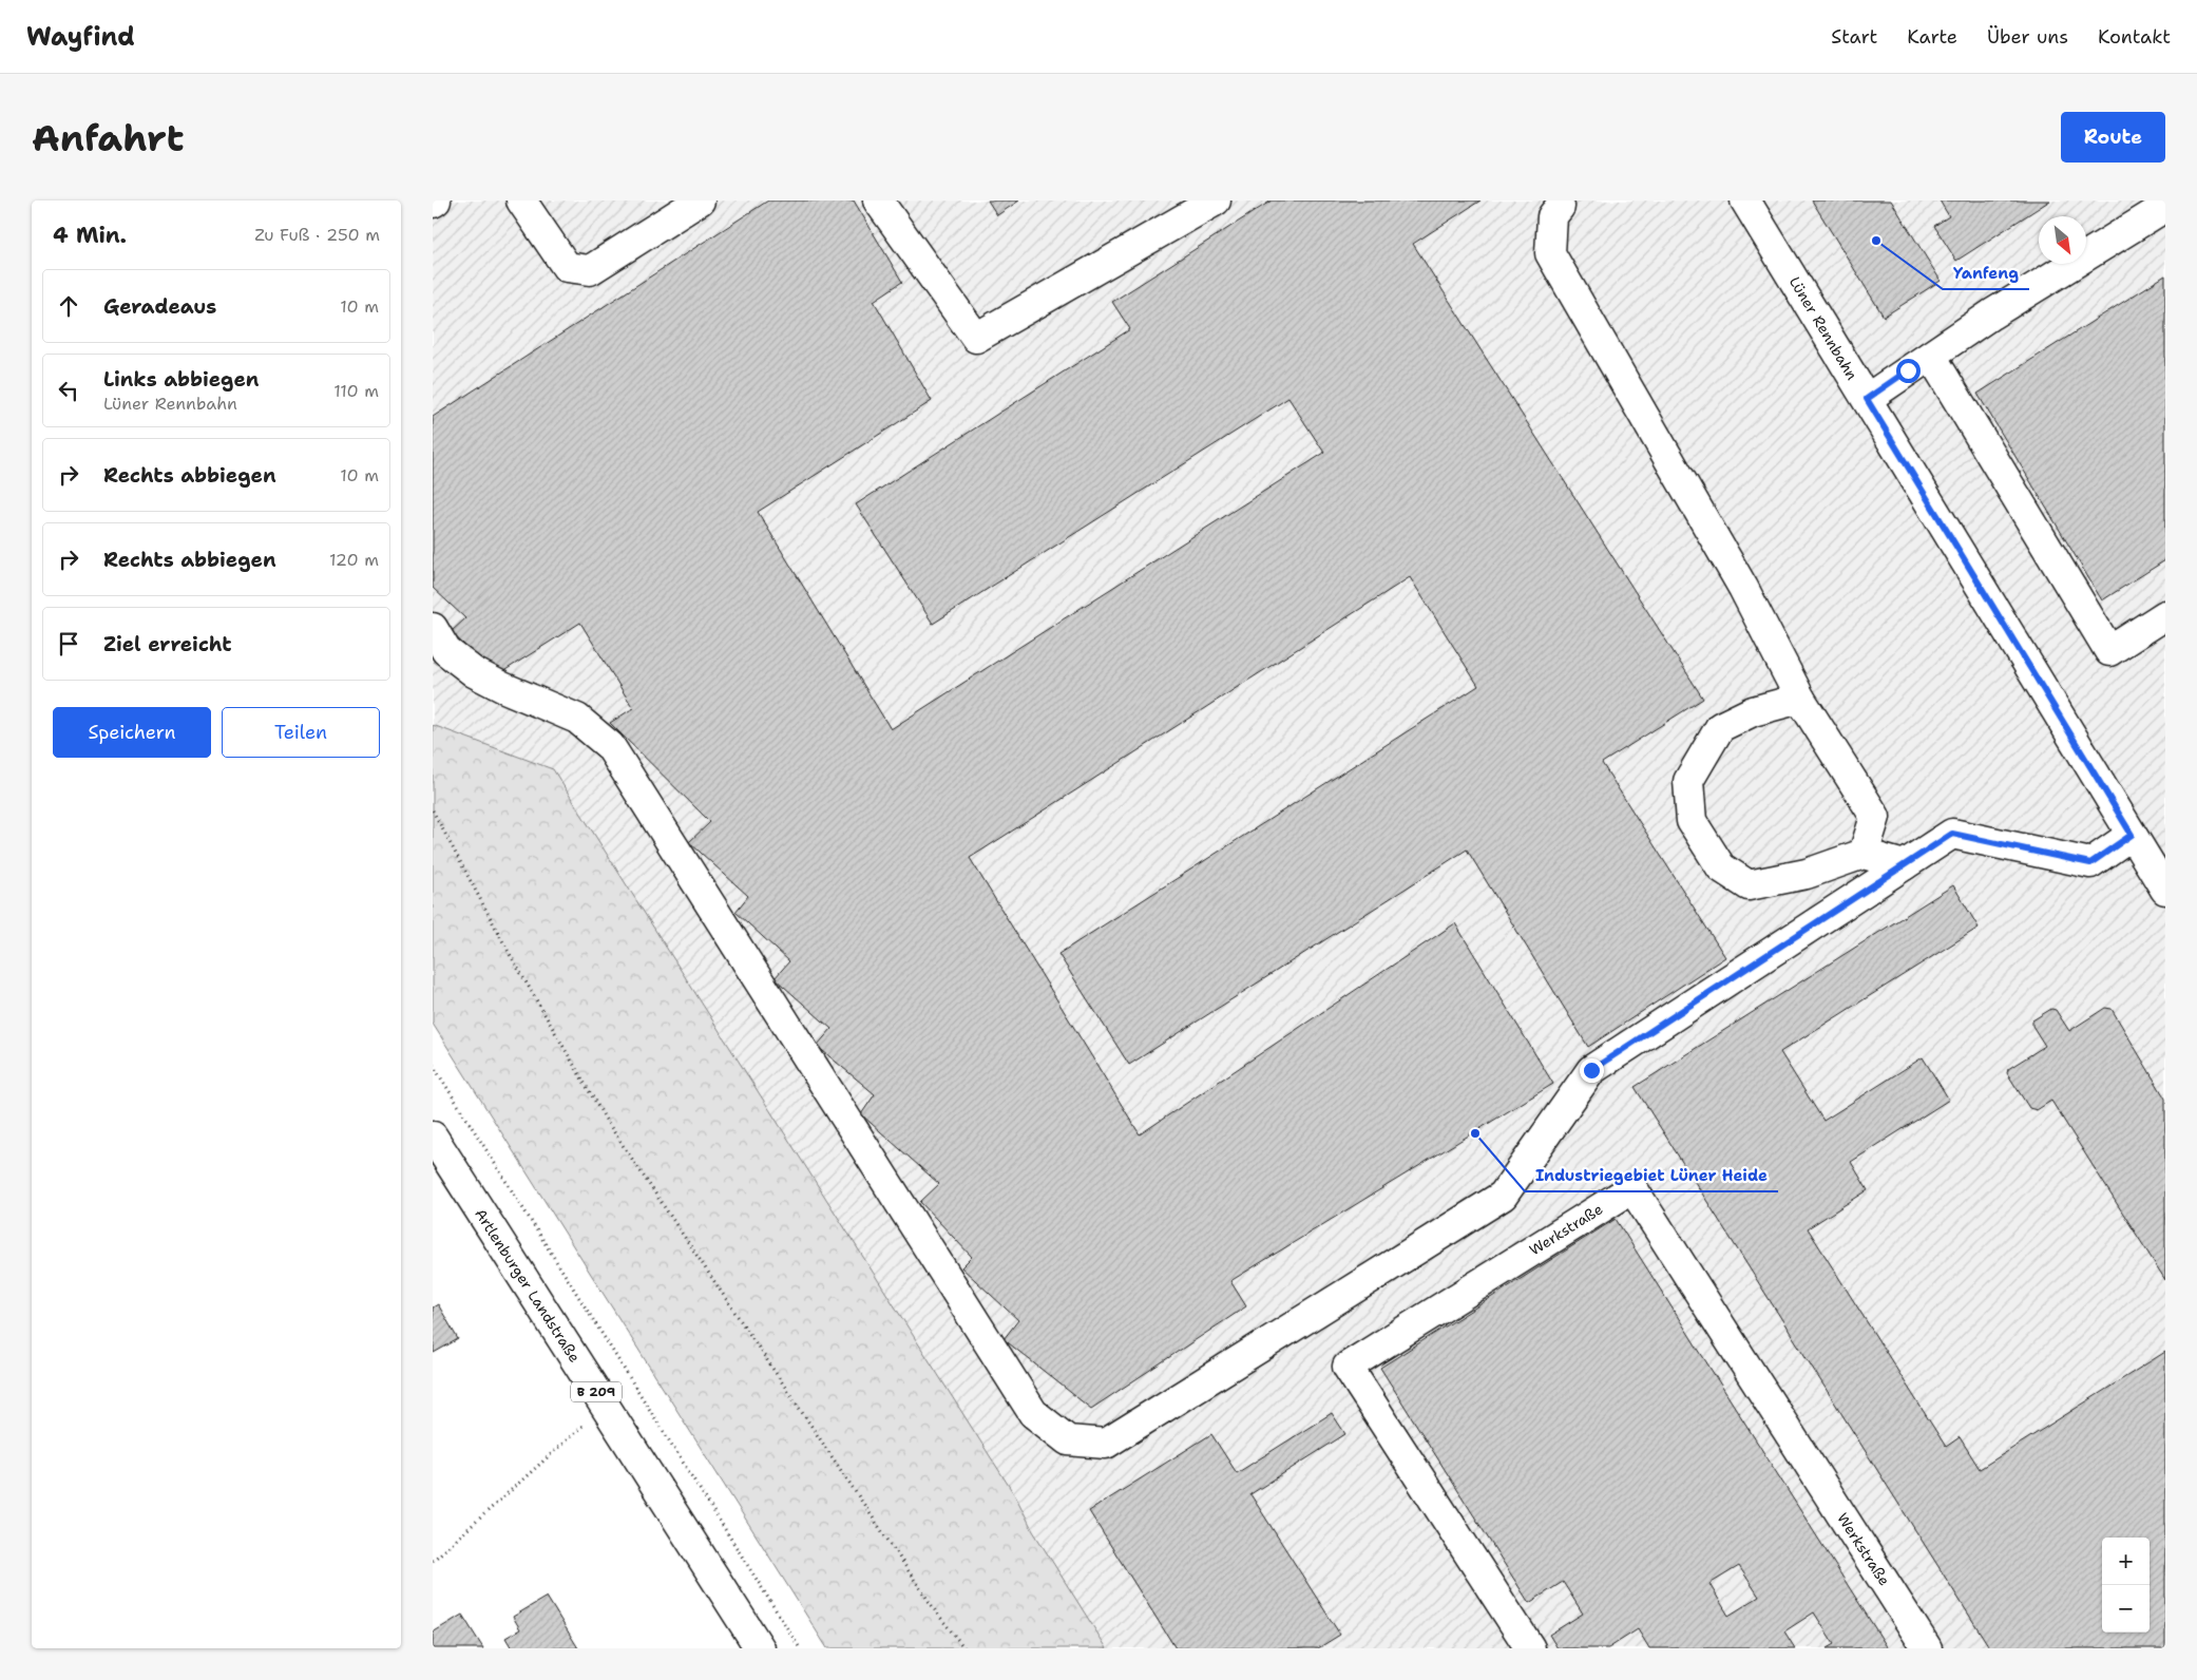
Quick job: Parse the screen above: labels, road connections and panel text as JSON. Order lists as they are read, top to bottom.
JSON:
{
  "streets": {
    "street": [
      "Lüner Rennbahn",
      "Werkstraße",
      "Artlenburger Landstraße",
      "B 209"
    ]
  },
  "places": ["Yanfeng", "Industriegebiet Lüner Heide"],
  "north": "bottom right",
  "page": {
    "header": "Wayfind",
    "nav": [
      "Start",
      "Karte",
      "Über uns",
      "Kontakt"
    ],
    "buttons": [
      "Route",
      ["Speichern", "Teilen"]
    ],
    "title": "Anfahrt",
    "heading": ["4 Min.", "Zu Fuß · 250 m"],
    "list": [
      ["Geradeaus", "10 m"],
      ["Links abbiegen", "Lüner Rennbahn", "110 m"],
      ["Rechts abbiegen", "10 m"],
      ["Rechts abbiegen", "120 m"],
      "Ziel erreicht"
    ],
    "map_buttons": ["+", "−"]
  }
}
